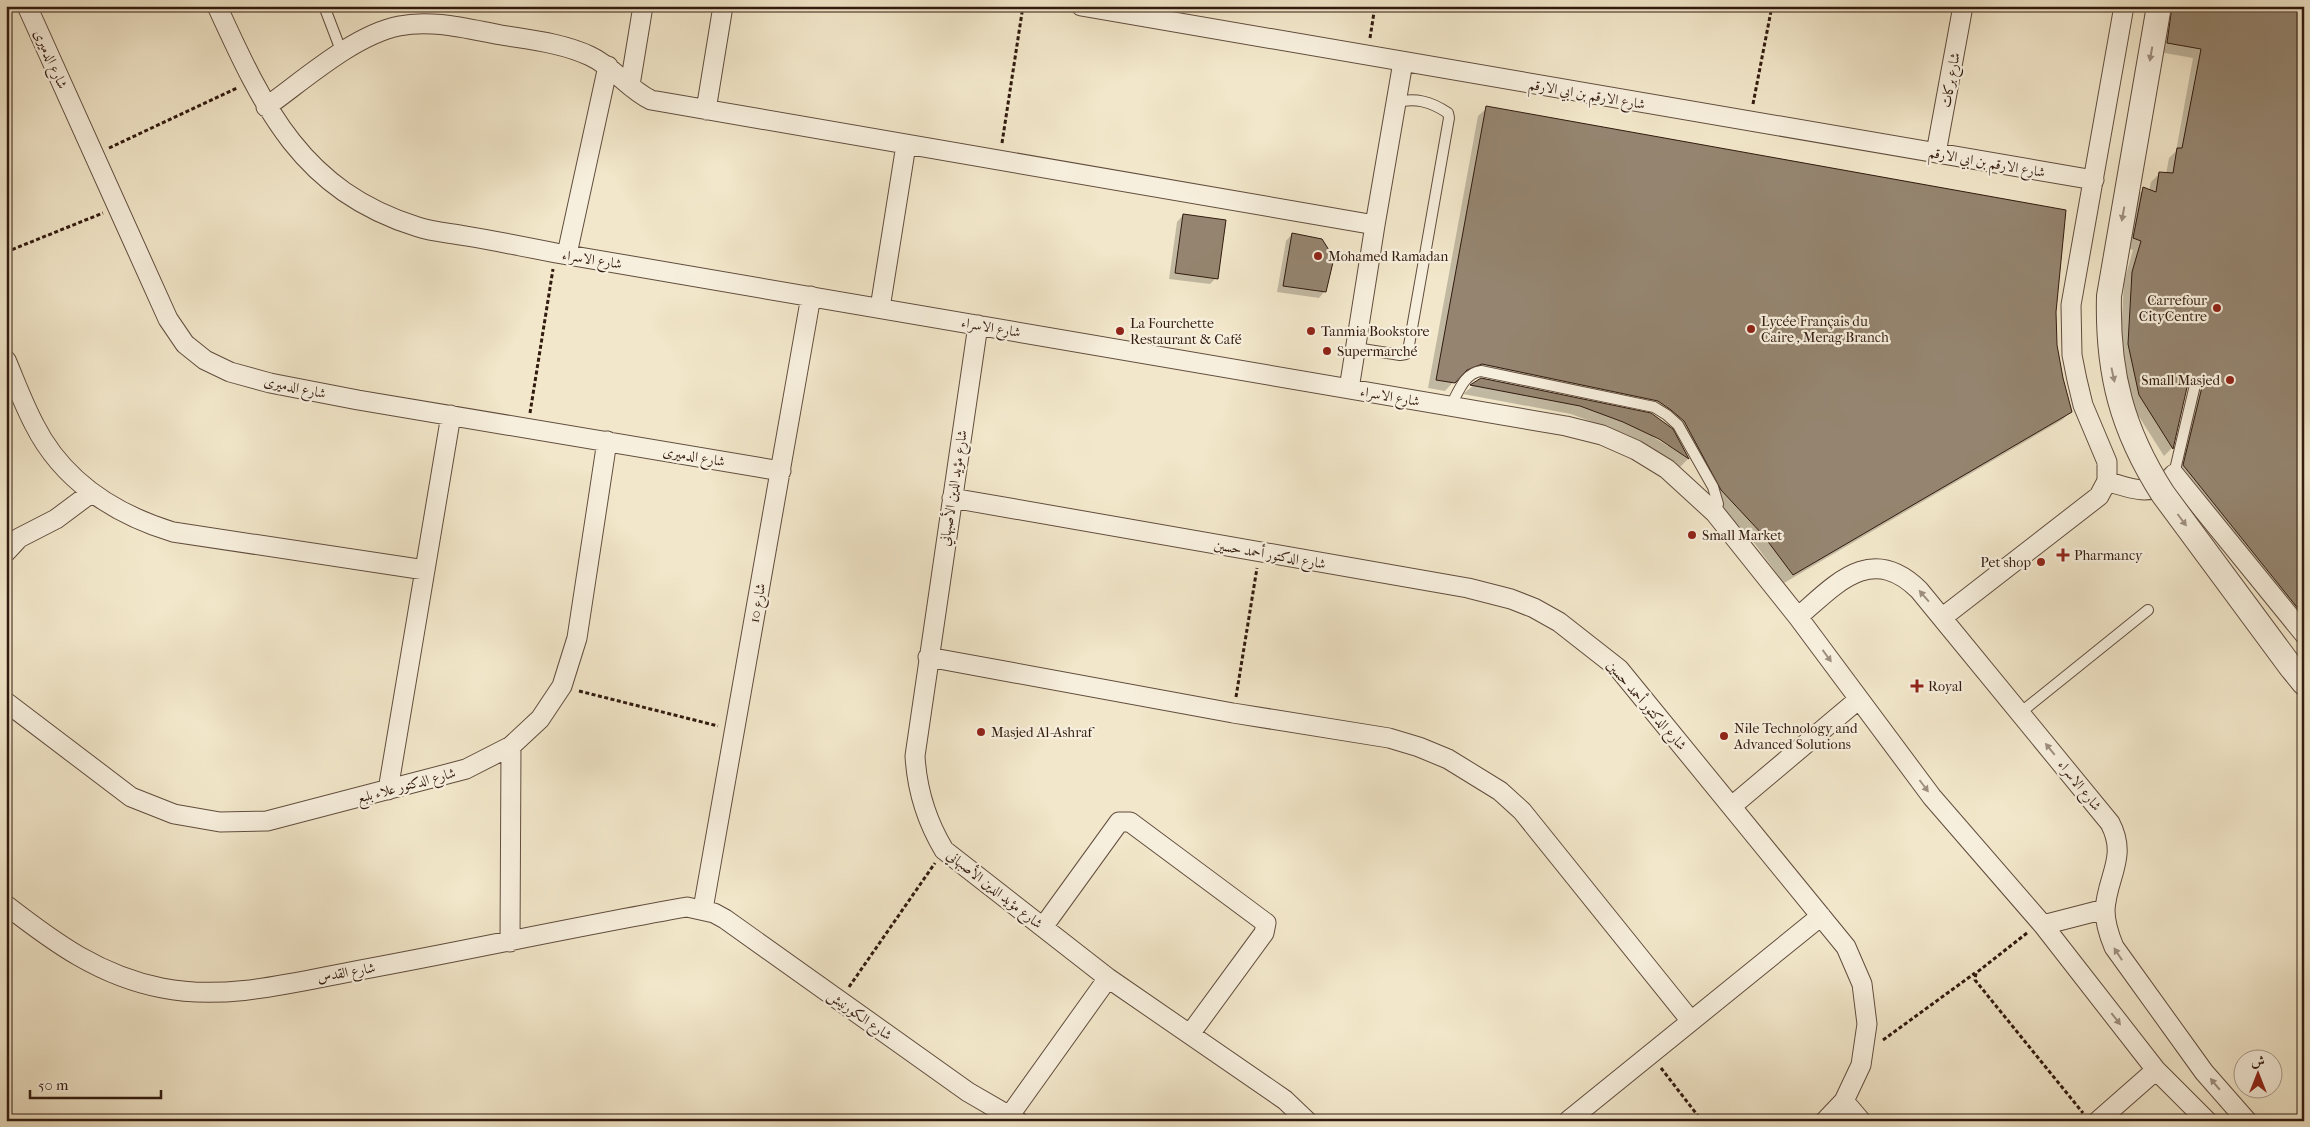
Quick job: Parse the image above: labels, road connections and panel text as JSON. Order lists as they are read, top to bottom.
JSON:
{
  "streets": {
    "street": [
      "شارع الدميرى",
      "شارع بركات",
      "شارع الارقم بن ابي الارقم",
      "شارع الاسراء",
      "شارع مؤيد الدين الأصبهاني",
      "شارع الدكتور أحمد حسين",
      "شارع 10",
      "شارع الدكتور علاء بلبع",
      "شارع القدس",
      "شارع الكورنيش"
    ]
  },
  "crossings": [
    ["شارع الدميرى", "شارع 10"],
    ["شارع الدميرى", "شارع الدكتور علاء بلبع"],
    ["شارع بركات", "شارع الارقم بن ابي الارقم"],
    ["شارع الاسراء", "شارع مؤيد الدين الأصبهاني"],
    ["شارع الاسراء", "شارع 10"],
    ["شارع مؤيد الدين الأصبهاني", "شارع الدكتور أحمد حسين"],
    ["شارع 10", "شارع القدس"],
    ["شارع 10", "شارع الكورنيش"],
    ["شارع القدس", "شارع الكورنيش"]
  ],
  "places": {
    "other": [
      "Mohamed Ramadan",
      "Carrefour CityCentre",
      "Lycée Français du Caire , Merag Branch",
      "La Fourchette Restaurant & Café",
      "Tanmia Bookstore",
      "Supermarché",
      "Small Masjed",
      "Small Market",
      "Pet shop",
      "Masjed Al-Ashraf",
      "Nile Technology and Advanced Solutions"
    ],
    "health": ["Pharmancy", "Royal"]
  },
  "scale_bar": "50 m",
  "north": "top"
}
